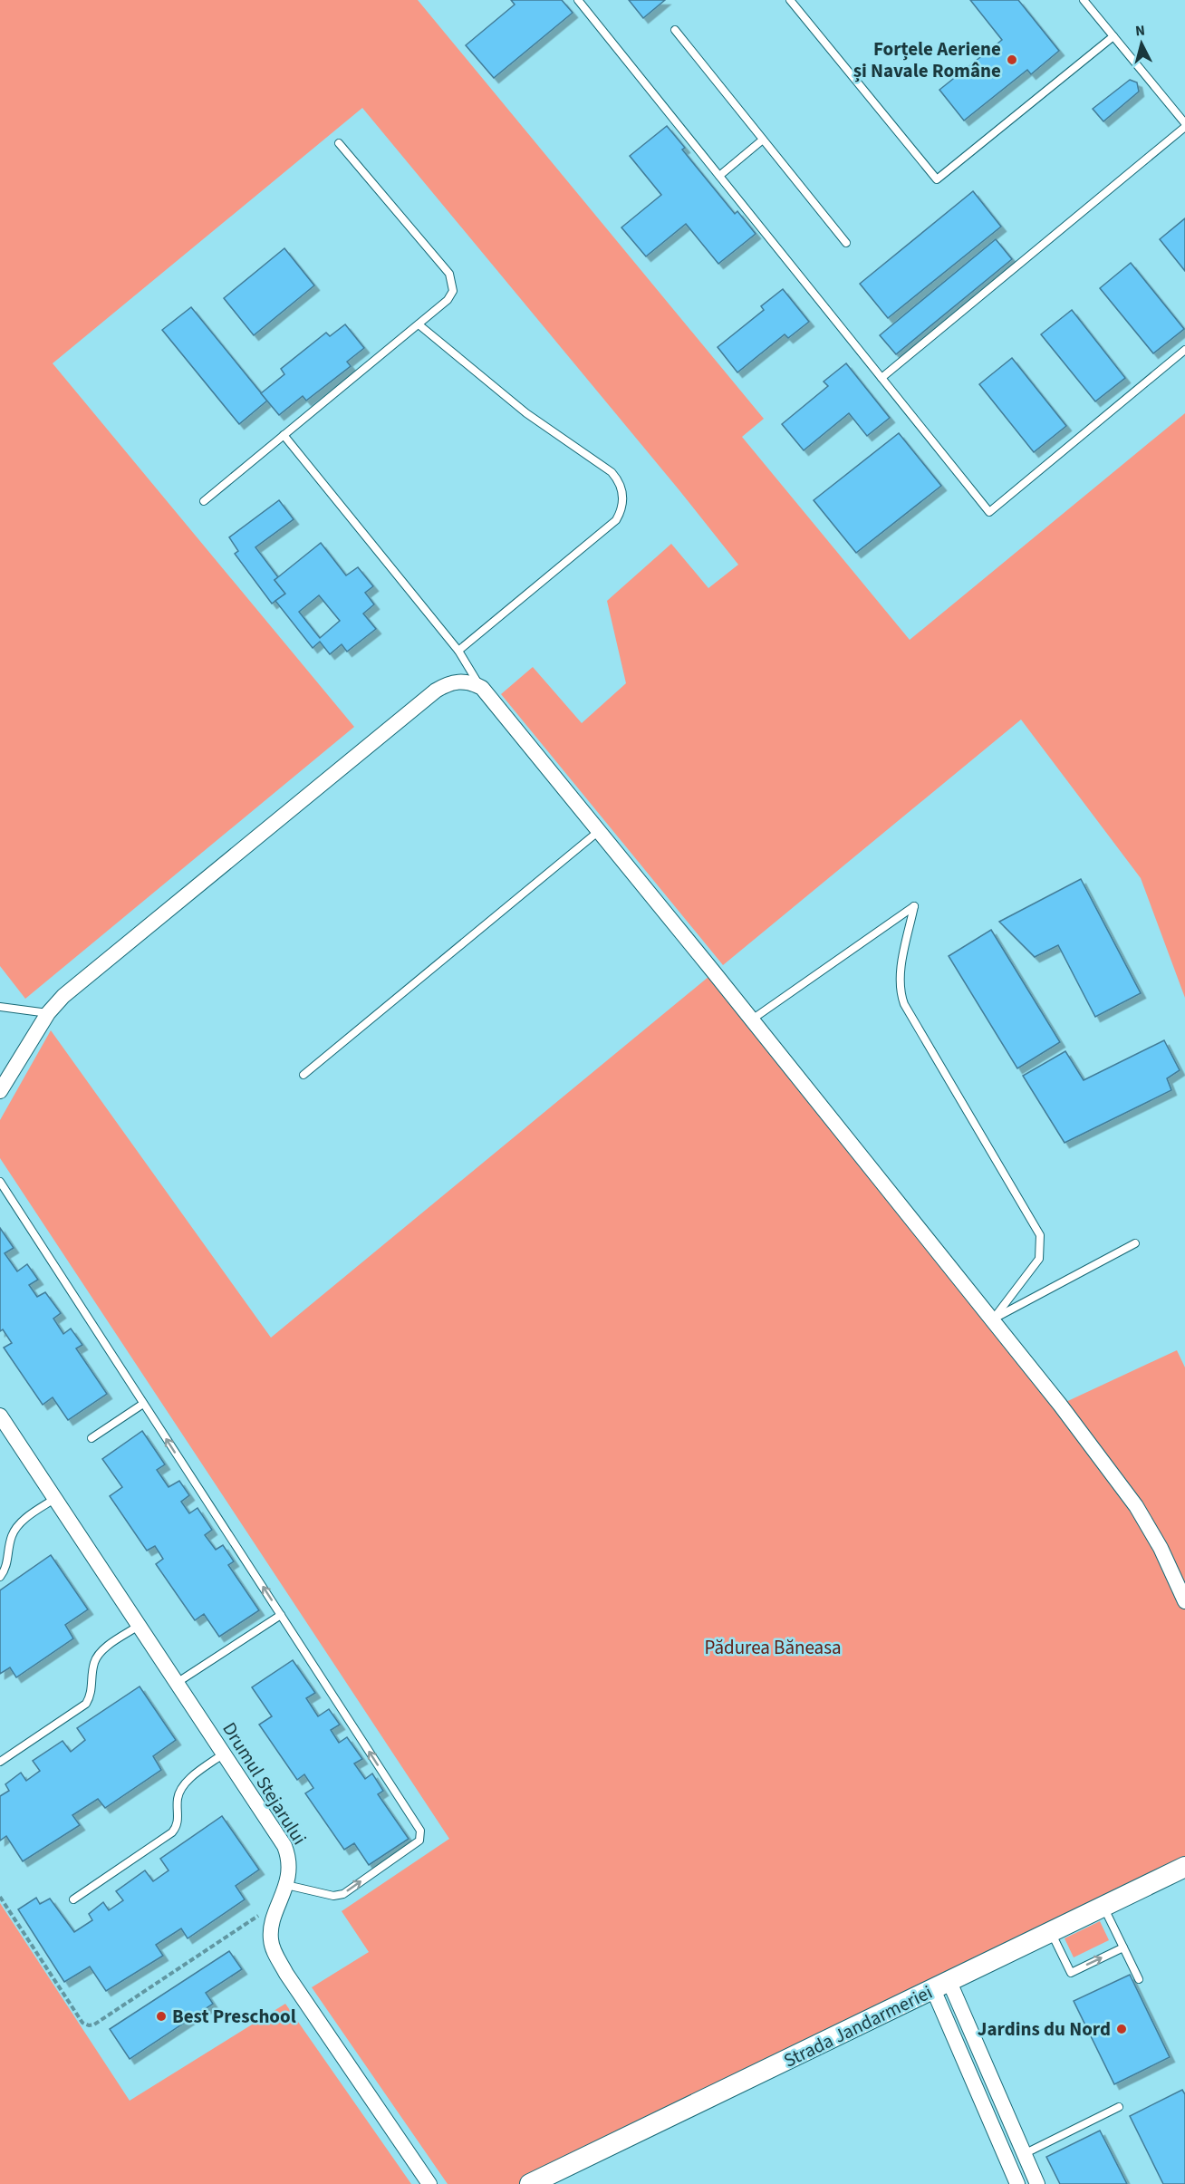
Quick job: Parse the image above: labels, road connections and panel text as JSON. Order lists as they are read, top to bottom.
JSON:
{
  "streets": {
    "street": ["Drumul Stejarului", "Strada Jandarmeriei"]
  },
  "parks": ["Pădurea Băneasa"],
  "places": ["Forțele Aeriene și Navale Române", "Best Preschool", "Jardins du Nord"],
  "north": "top"
}
